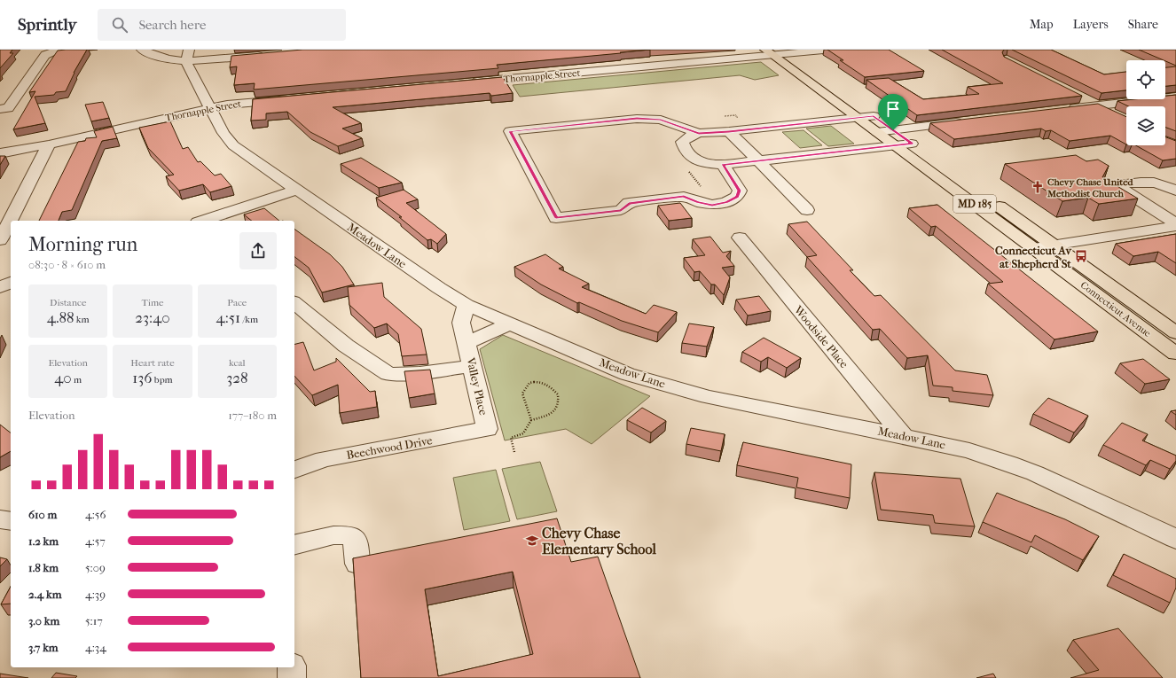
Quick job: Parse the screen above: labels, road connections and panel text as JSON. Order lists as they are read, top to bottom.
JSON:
{
  "streets": {
    "main road": ["MD 185", "Connecticut Avenue"],
    "street": [
      "Thornapple Street",
      "Meadow Lane",
      "Woodside Place",
      "Valley Place",
      "Beechwood Drive"
    ]
  },
  "crossings": [
    ["Thornapple Street", "Meadow Lane"],
    ["Thornapple Street", "Connecticut Avenue"],
    ["Meadow Lane", "Woodside Place"],
    ["Meadow Lane", "Valley Place"],
    ["Valley Place", "Beechwood Drive"]
  ],
  "places": {
    "church": ["Chevy Chase United Methodist Church"],
    "bus stop": ["Connecticut Av at Shepherd St"],
    "school or university": ["Chevy Chase Elementary School"]
  },
  "page": {
    "header": "Sprintly",
    "search": "Search here",
    "nav": ["Map", "Layers", "Share"],
    "heading": ["Morning run", "08:30 · 8 × 610 m"],
    "stats": [
      ["Distance", "4.88 km"],
      ["Time", "23:40"],
      ["Pace", "4:51 /km"],
      ["Elevation", "40 m"],
      ["Heart rate", "136 bpm"],
      ["kcal", "328"]
    ],
    "chart": ["Elevation", "177–180 m"],
    "list": [
      {
        "name": "610 m",
        "note": "4:56"
      },
      {
        "name": "1.2 km",
        "note": "4:57"
      },
      {
        "name": "1.8 km",
        "note": "5:09"
      },
      {
        "name": "2.4 km",
        "note": "4:39"
      },
      {
        "name": "3.0 km",
        "note": "5:17"
      },
      {
        "name": "3.7 km",
        "note": "4:34"
      }
    ]
  }
}
